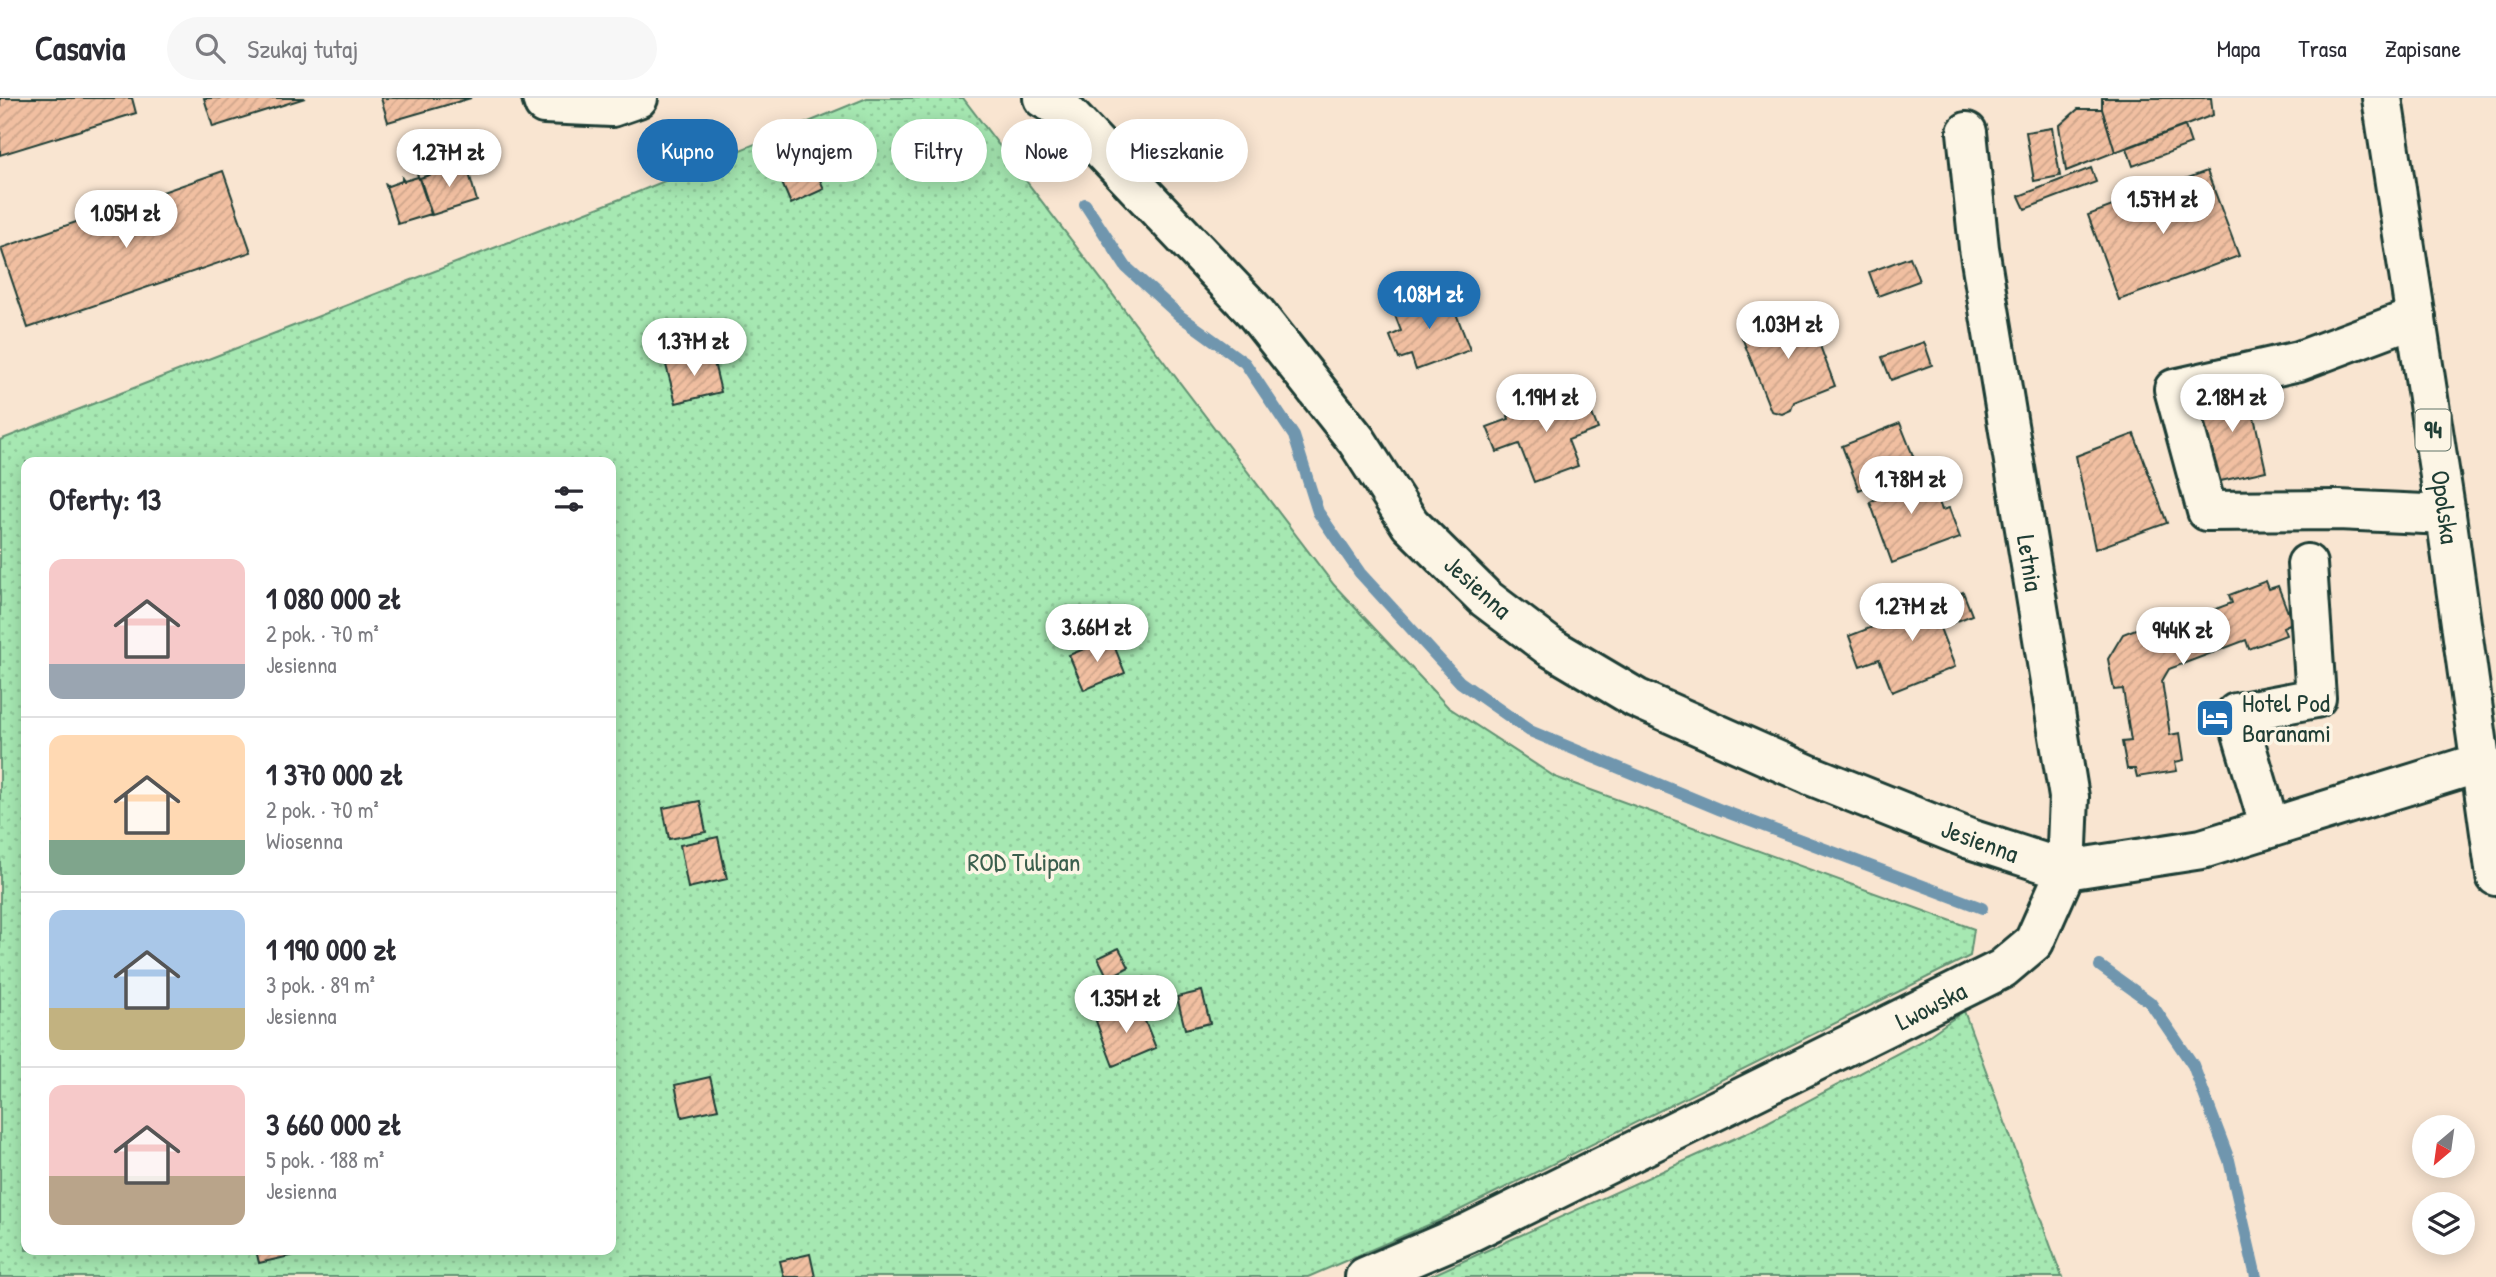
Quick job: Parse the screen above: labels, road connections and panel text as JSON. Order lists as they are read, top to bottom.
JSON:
{
  "streets": {
    "street": [
      "94",
      "Opolska",
      "Letnia",
      "Jesienna",
      "Lwowska"
    ]
  },
  "crossings": [
    ["Letnia", "Jesienna"],
    ["Letnia", "Lwowska"],
    ["Jesienna", "Lwowska"]
  ],
  "parks": ["ROD Tulipan"],
  "places": {
    "hotel": ["Hotel Pod Baranami"]
  },
  "north": "bottom left",
  "page": {
    "header": "Casavia",
    "search": "Szukaj tutaj",
    "nav": ["Mapa", "Trasa", "Zapisane"],
    "chip": [
      "Kupno",
      "Wynajem",
      "Filtry",
      "Nowe",
      "Mieszkanie"
    ],
    "price": [
      "1.27M zł",
      "1.57M zł",
      "1.05M zł",
      "1.08M zł",
      "1.03M zł",
      "1.37M zł",
      "1.19M zł",
      "2.18M zł",
      "1.78M zł",
      "1.27M zł",
      "3.66M zł",
      "944K zł",
      "1.35M zł"
    ],
    "heading": "Oferty: 13",
    "list": [
      {
        "name": "1 080 000 zł",
        "note": "2 pok. · 70 m² · Jesienna"
      },
      {
        "name": "1 370 000 zł",
        "note": "2 pok. · 70 m² · Wiosenna"
      },
      {
        "name": "1 190 000 zł",
        "note": "3 pok. · 89 m² · Jesienna"
      },
      {
        "name": "3 660 000 zł",
        "note": "5 pok. · 188 m² · Jesienna"
      }
    ]
  }
}
